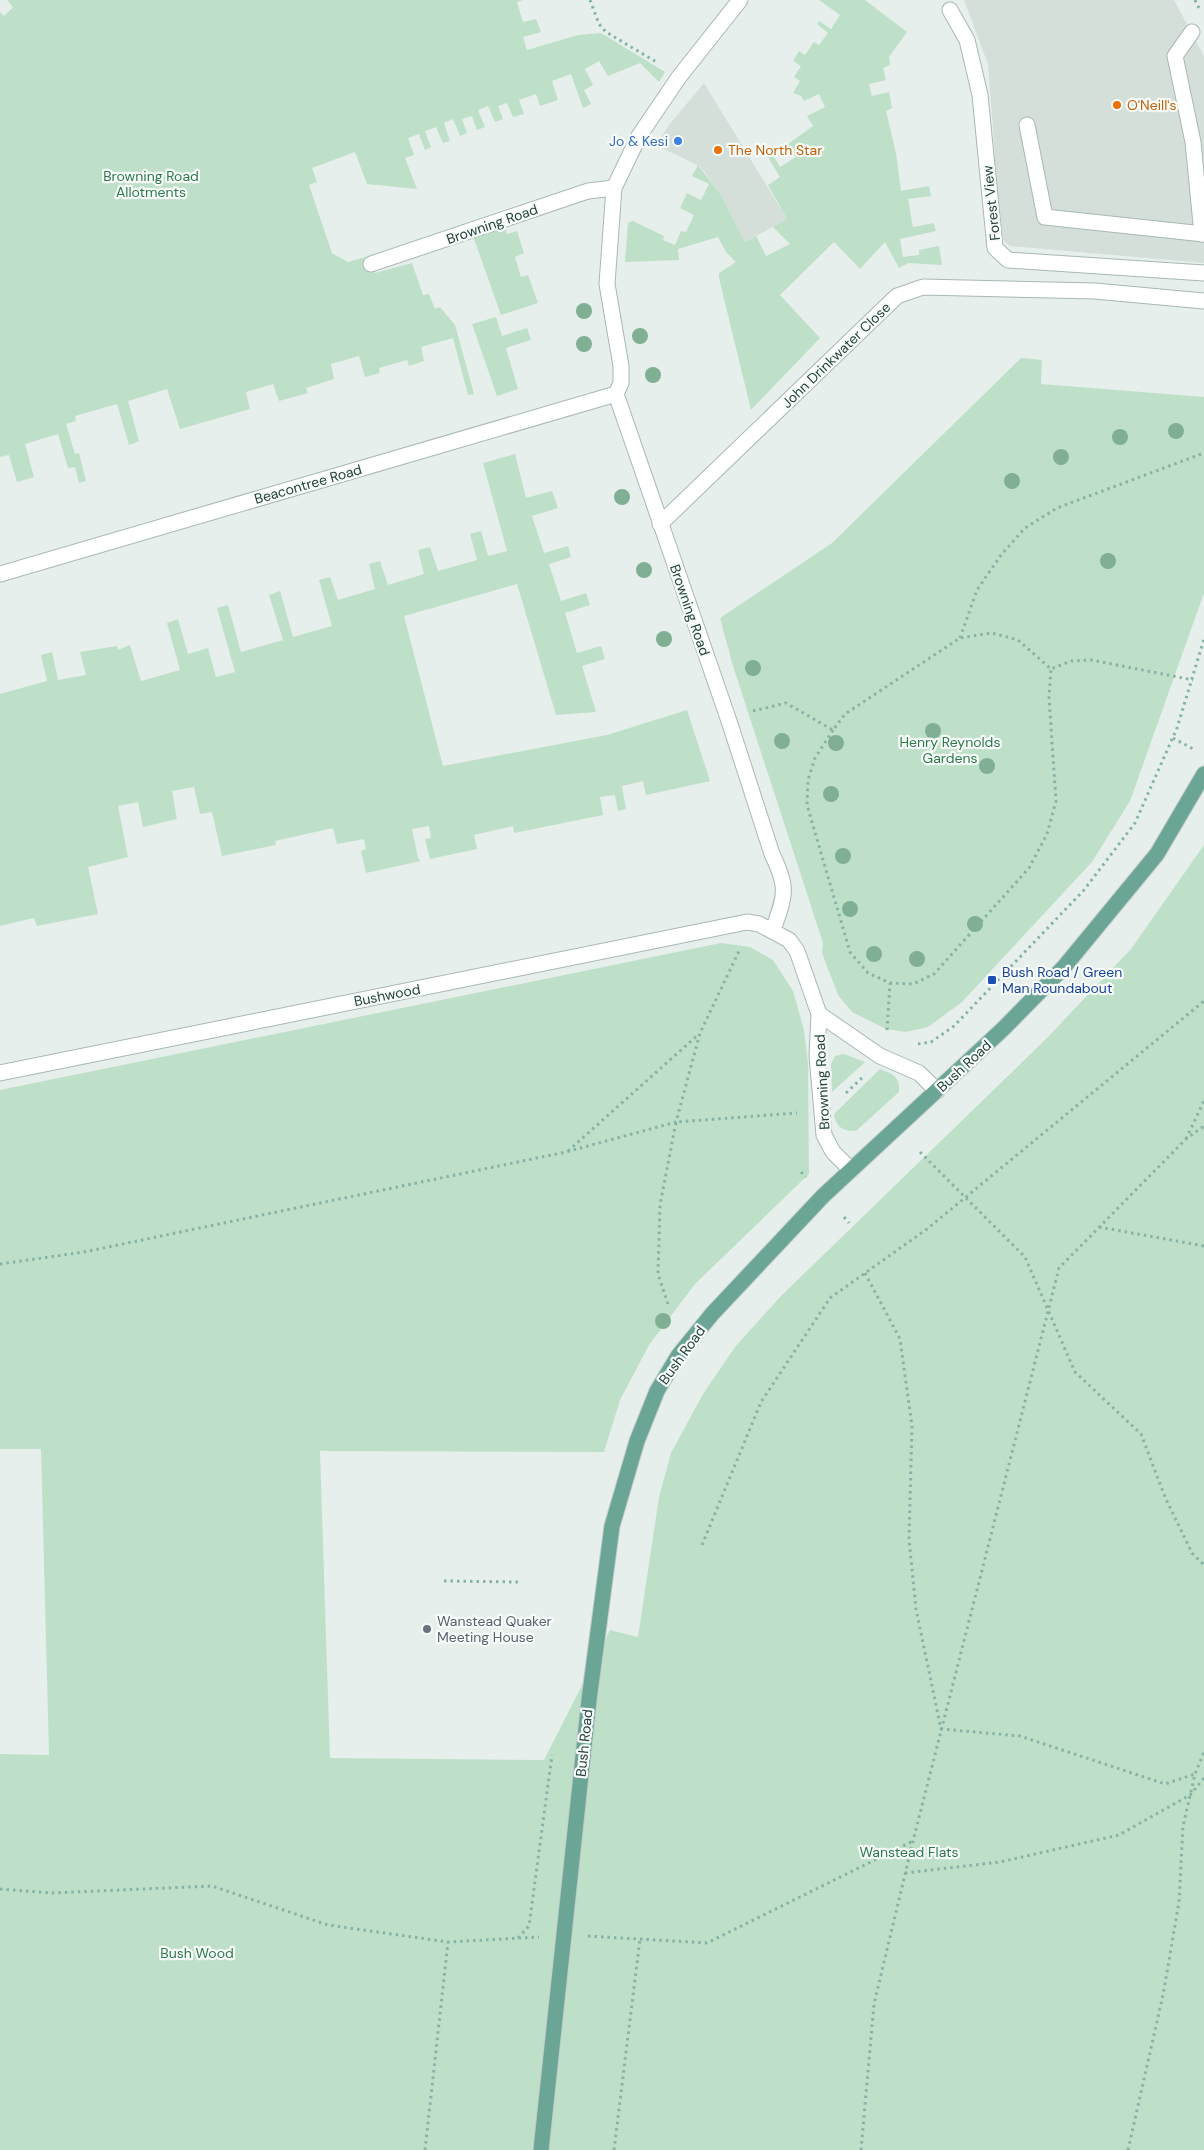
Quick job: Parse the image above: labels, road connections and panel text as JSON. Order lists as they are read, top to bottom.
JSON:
{
  "streets": {
    "main road": ["Bush Road"],
    "street": [
      "Forest View",
      "Browning Road",
      "John Drinkwater Close",
      "Beacontree Road",
      "Bushwood"
    ]
  },
  "crossings": [
    ["Browning Road", "John Drinkwater Close"],
    ["Browning Road", "Beacontree Road"],
    ["Browning Road", "Bushwood"],
    ["Browning Road", "Bush Road"]
  ],
  "parks": [
    "Browning Road Allotments",
    "Henry Reynolds Gardens",
    "Wanstead Flats",
    "Bush Wood"
  ],
  "places": {
    "other": [
      "O'Neill's",
      "Jo & Kesi",
      "The North Star",
      "Wanstead Quaker Meeting House"
    ],
    "transit": ["Bush Road / Green Man Roundabout"]
  }
}
